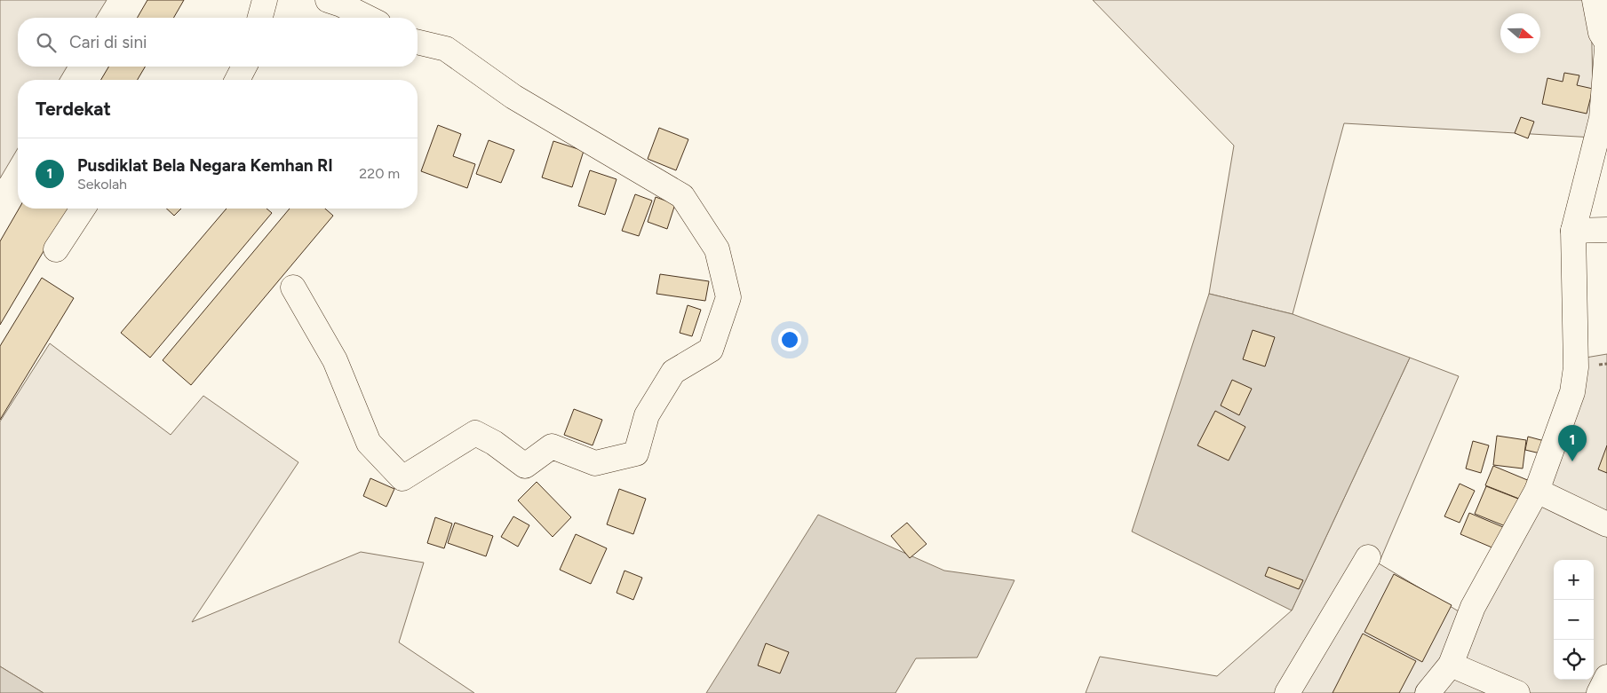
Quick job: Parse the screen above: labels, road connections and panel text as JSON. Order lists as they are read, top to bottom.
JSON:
{
  "north": "right",
  "page": {
    "search": "Cari di sini",
    "heading": "Terdekat",
    "list": [
      {
        "mark": "1",
        "name": "Pusdiklat Bela Negara Kemhan RI",
        "note": "Sekolah",
        "value": "220 m"
      }
    ],
    "pins": "1",
    "map_buttons": ["+", "−"]
  }
}
